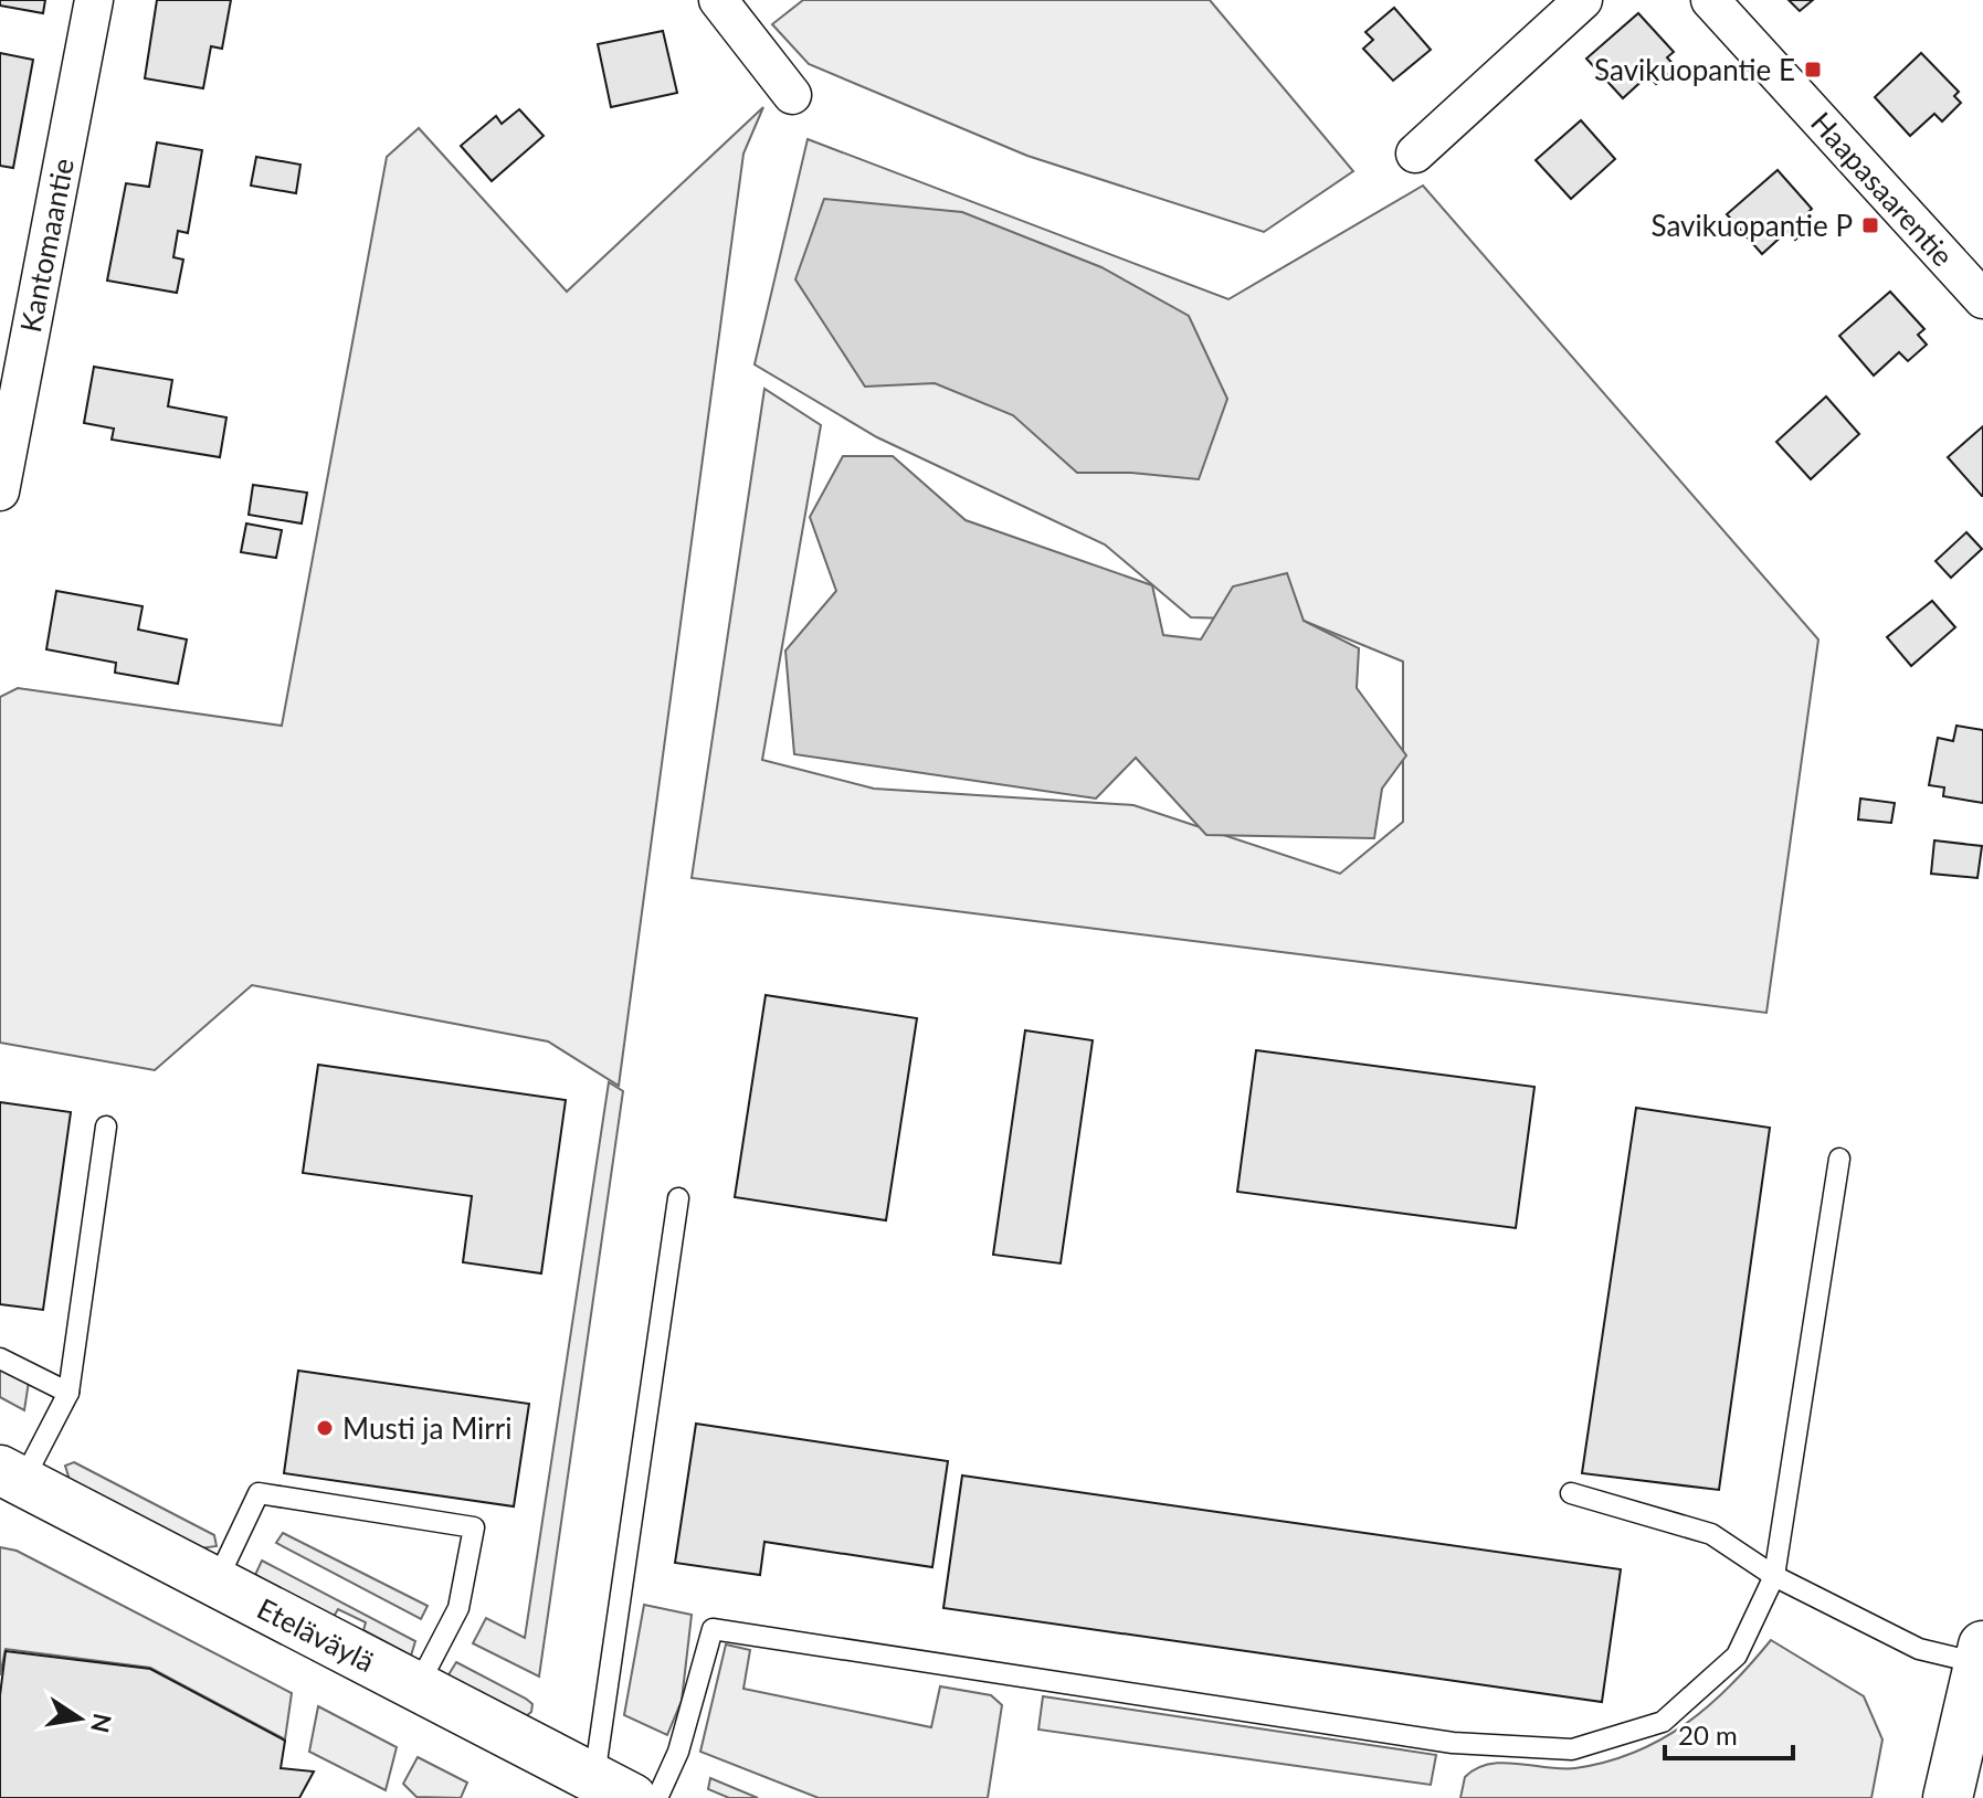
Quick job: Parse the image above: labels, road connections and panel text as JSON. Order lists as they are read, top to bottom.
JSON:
{
  "streets": {
    "main road": ["Eteläväylä"],
    "street": ["Haapasaarentie", "Kantomaantie"]
  },
  "places": {
    "transit": ["Savikuopantie E", "Savikuopantie P"],
    "other": ["Musti ja Mirri"]
  },
  "scale_bar": "20 m",
  "north": "right"
}
